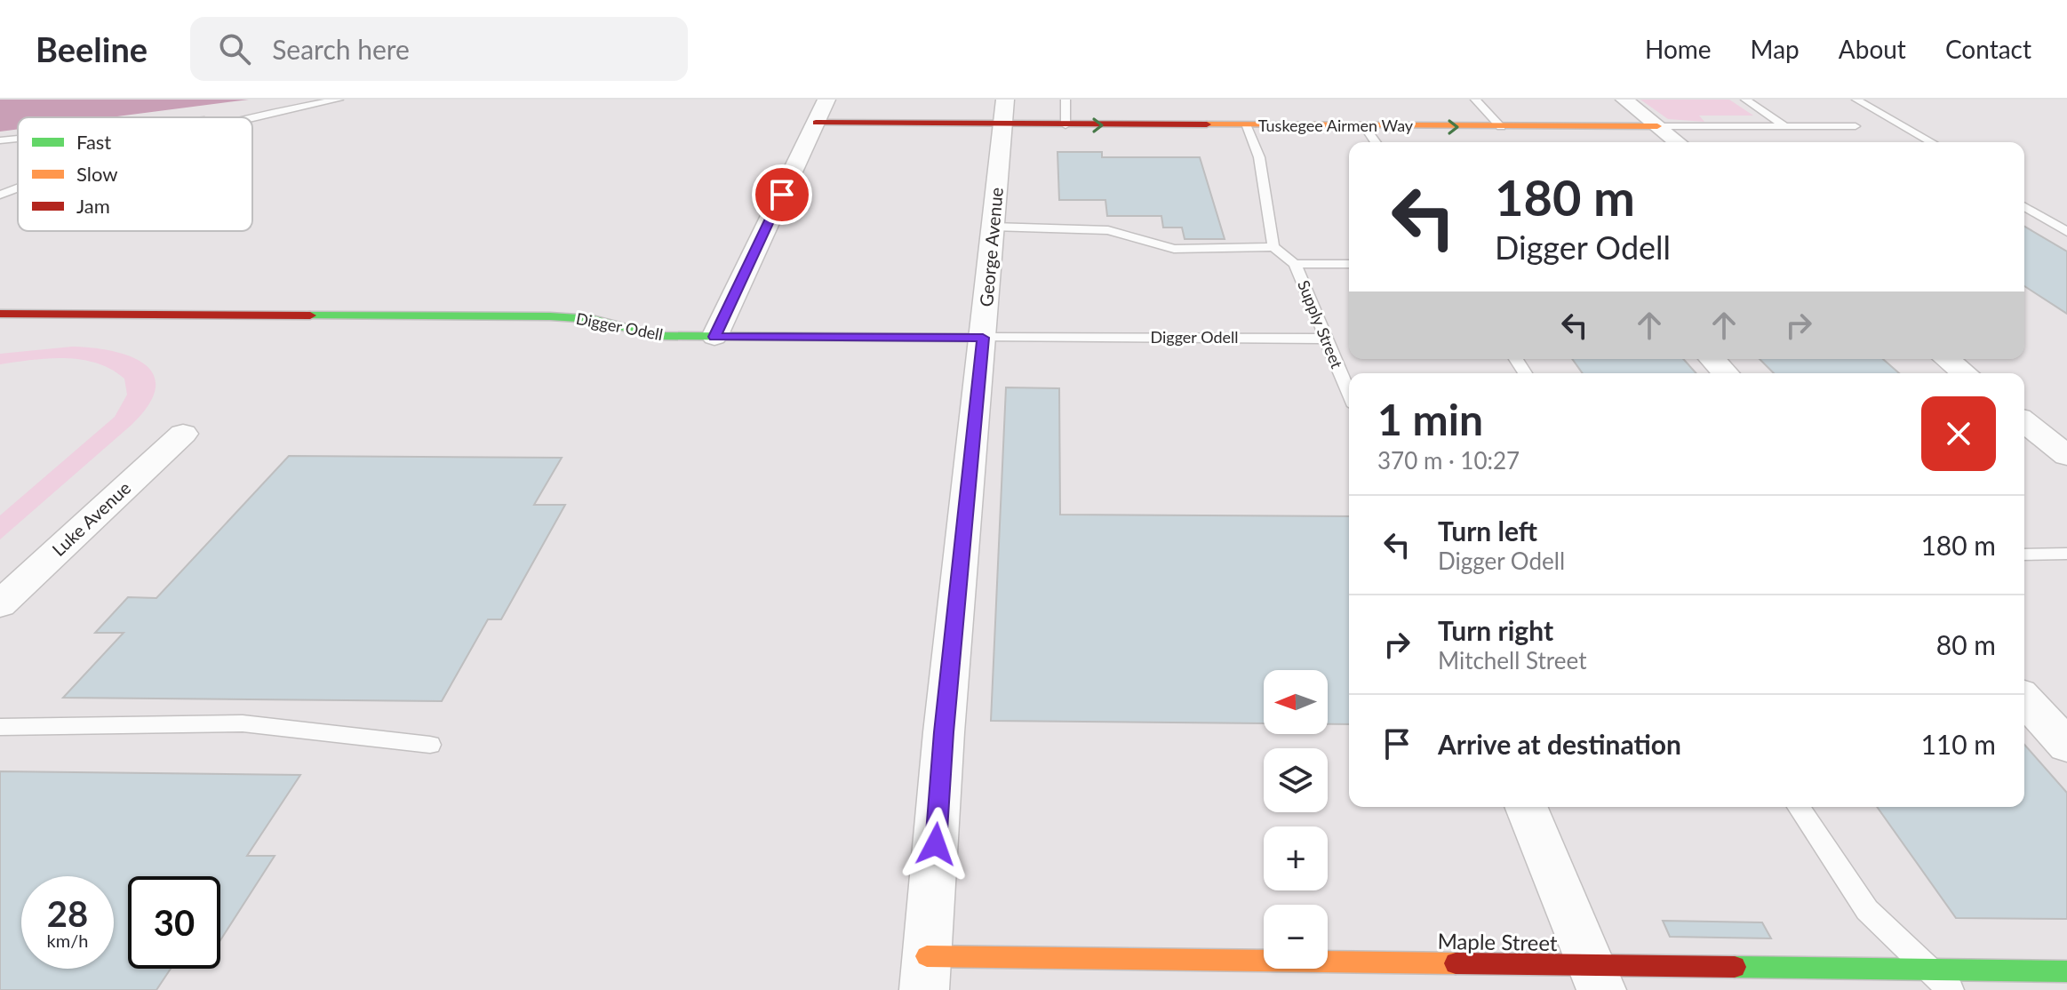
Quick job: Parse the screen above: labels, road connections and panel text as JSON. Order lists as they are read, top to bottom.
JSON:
{
  "streets": {
    "street": [
      "Tuskegee Airmen Way",
      "George Avenue",
      "Digger Odell",
      "Luke Avenue",
      "Maple Street"
    ],
    "lane": ["Supply Street"]
  },
  "crossings": [
    ["Tuskegee Airmen Way", "George Avenue"],
    ["George Avenue", "Digger Odell"],
    ["George Avenue", "Maple Street"],
    ["Supply Street", "Digger Odell"]
  ],
  "legend": ["Fast", "Slow", "Jam"],
  "north": "left",
  "page": {
    "header": "Beeline",
    "search": "Search here",
    "nav": [
      "Home",
      "Map",
      "About",
      "Contact"
    ],
    "turn": ["180 m", "Digger Odell"],
    "heading": ["1 min", "370 m · 10:27"],
    "list": [
      {
        "name": "Turn left",
        "note": "Digger Odell",
        "value": "180 m"
      },
      {
        "name": "Turn right",
        "note": "Mitchell Street",
        "value": "80 m"
      },
      {
        "name": "Arrive at destination",
        "value": "110 m"
      }
    ],
    "map_buttons": ["+", "−"],
    "speed": "28 km/h",
    "limit": "30"
  }
}
